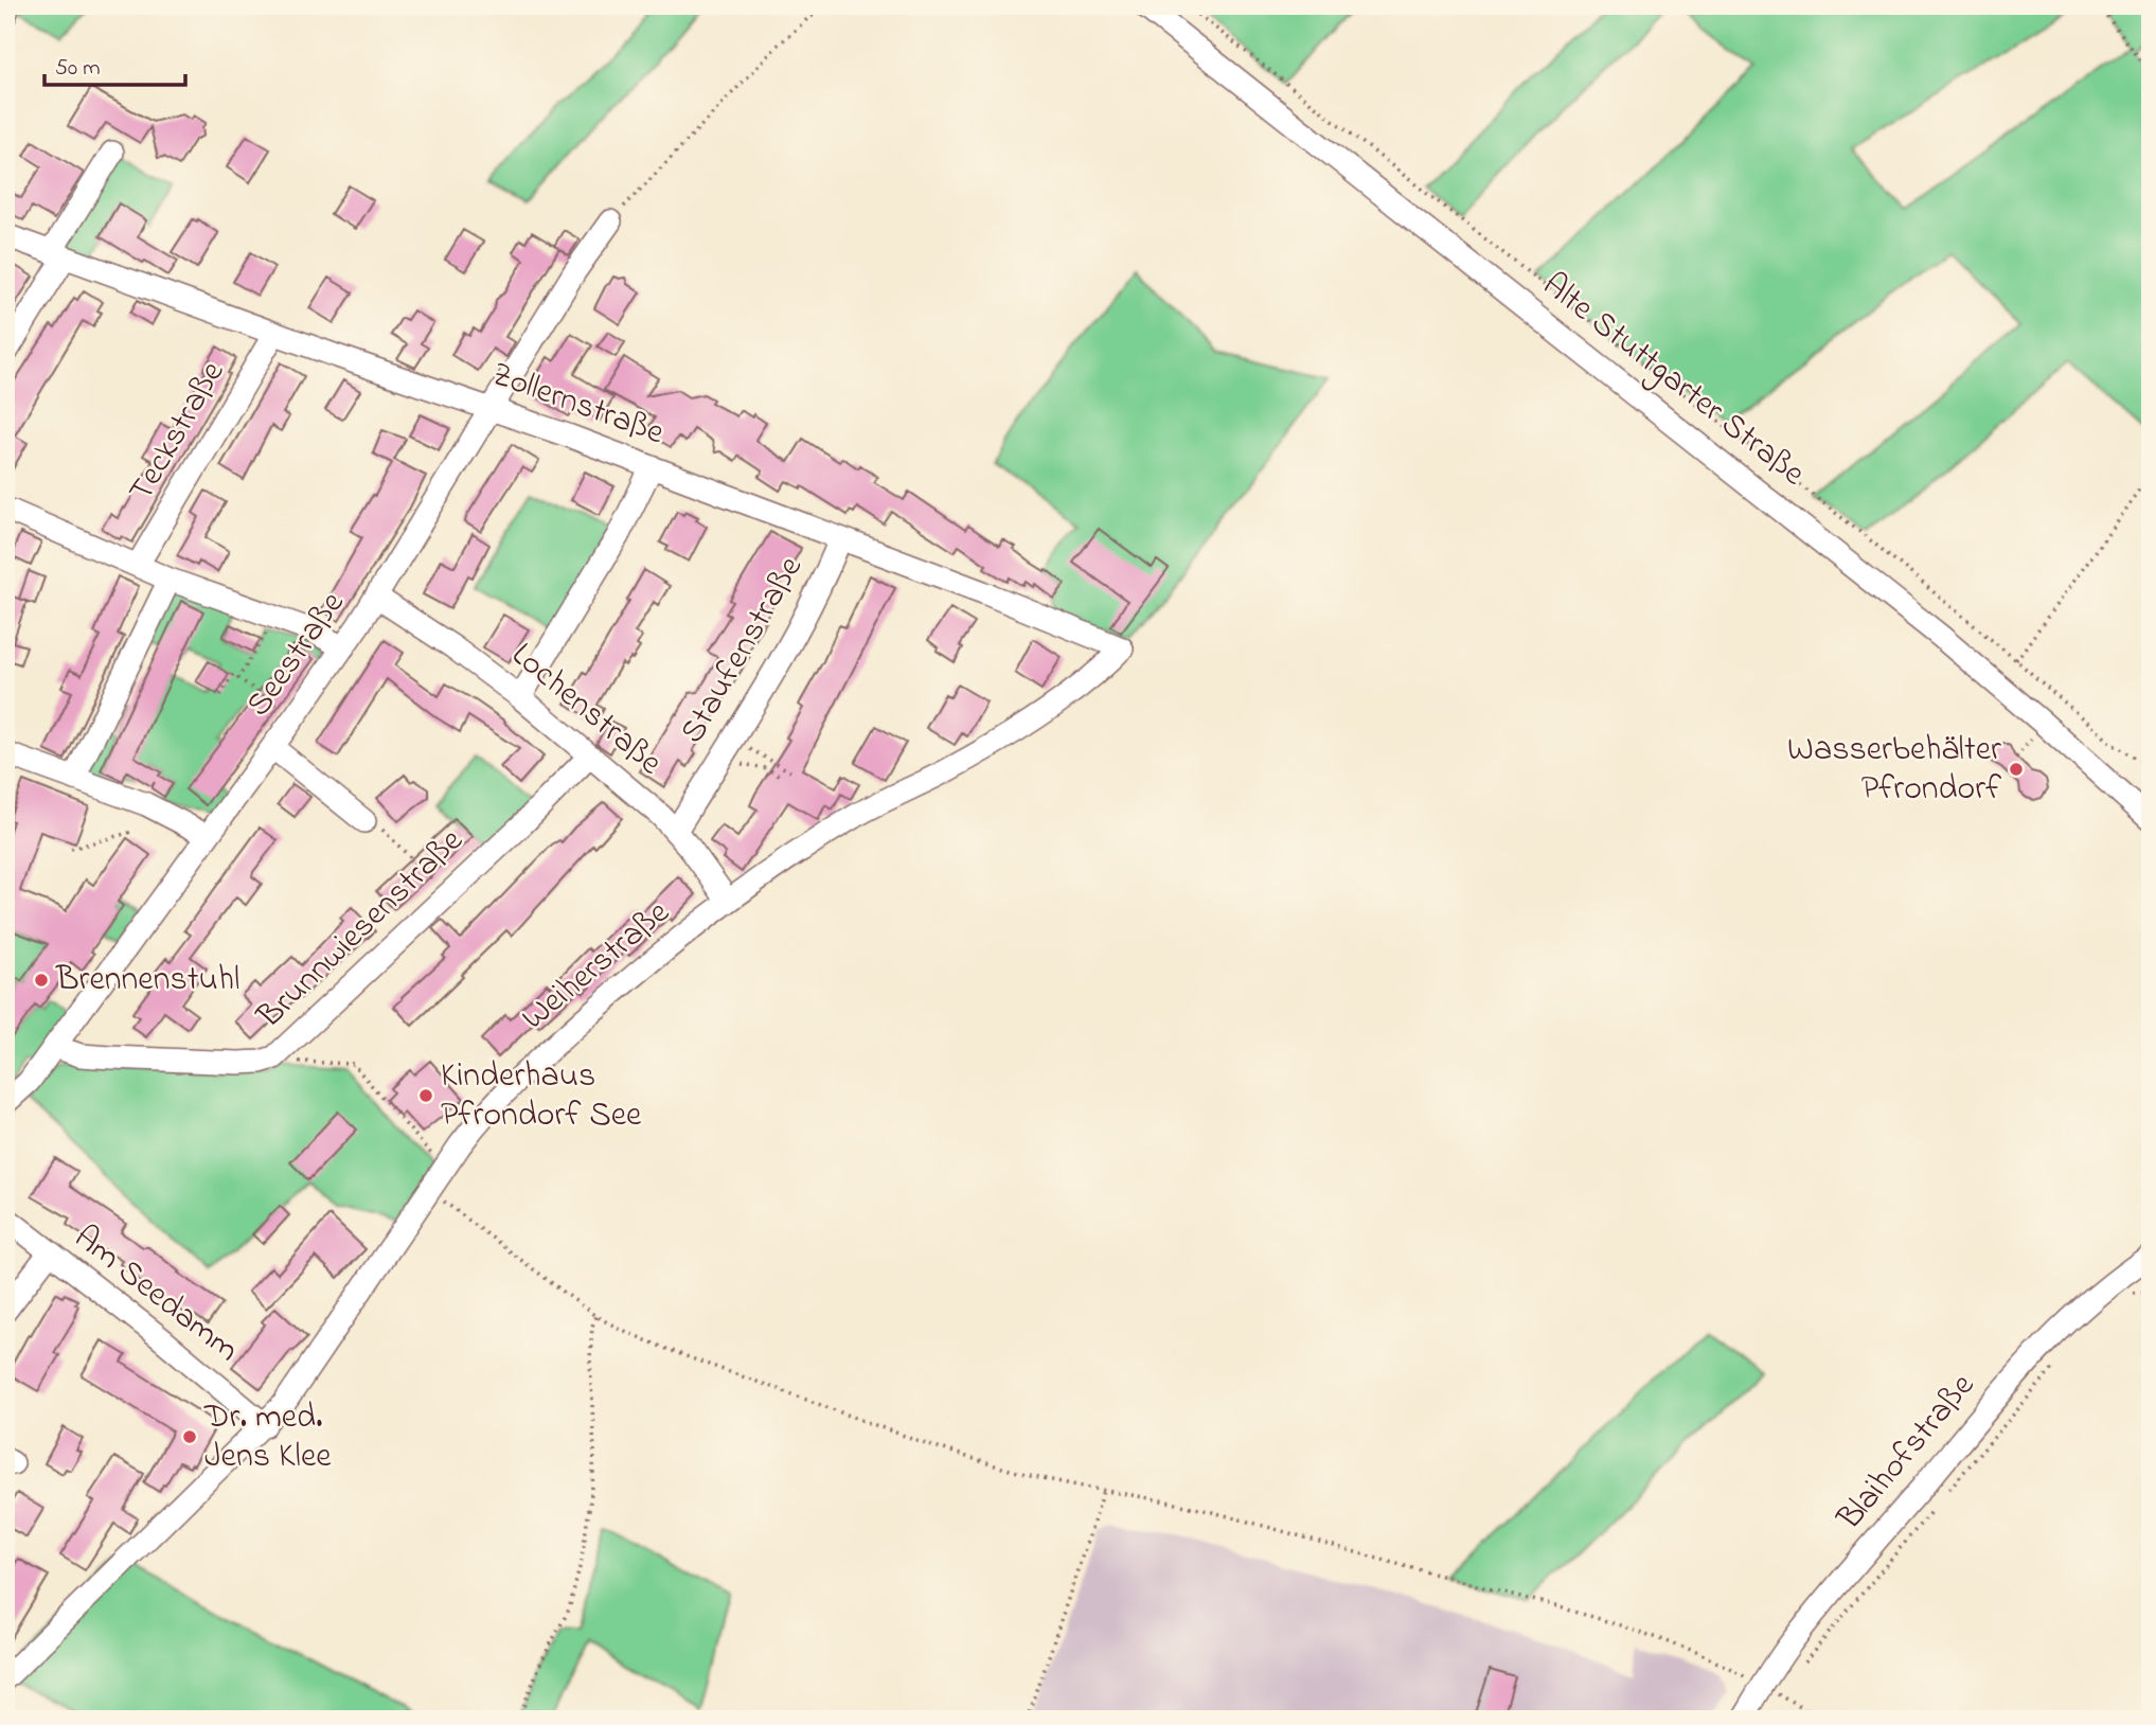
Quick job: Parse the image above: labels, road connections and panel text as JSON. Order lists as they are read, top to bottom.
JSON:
{
  "streets": {
    "street": [
      "Alte Stuttgarter Straße",
      "Zollernstraße",
      "Teckstraße",
      "Staufenstraße",
      "Seestraße",
      "Lochenstraße",
      "Brunnwiesenstraße",
      "Weiherstraße",
      "Am Seedamm",
      "Blaihofstraße"
    ]
  },
  "crossings": [
    ["Zollernstraße", "Teckstraße"],
    ["Zollernstraße", "Staufenstraße"],
    ["Zollernstraße", "Seestraße"],
    ["Zollernstraße", "Weiherstraße"],
    ["Staufenstraße", "Lochenstraße"],
    ["Seestraße", "Lochenstraße"],
    ["Seestraße", "Brunnwiesenstraße"],
    ["Lochenstraße", "Brunnwiesenstraße"],
    ["Lochenstraße", "Weiherstraße"],
    ["Weiherstraße", "Am Seedamm"]
  ],
  "places": [
    "Wasserbehälter Pfrondorf",
    "Brennenstuhl",
    "Kinderhaus Pfrondorf See",
    "Dr. med. Jens Klee"
  ],
  "scale_bar": "50 m"
}
